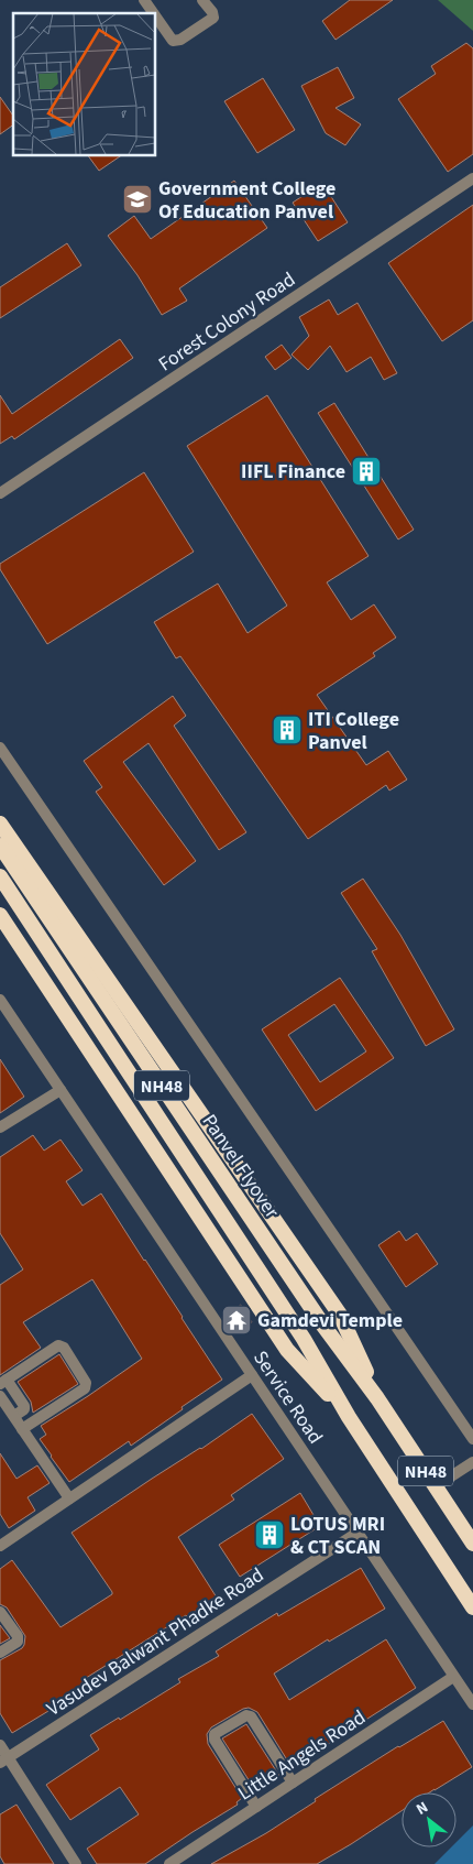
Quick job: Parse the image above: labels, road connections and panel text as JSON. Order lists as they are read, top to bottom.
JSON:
{
  "streets": {
    "highway": ["NH48", "Panvel Flyover"],
    "street": [
      "Forest Colony Road",
      "Service Road",
      "Vasudev Balwant Phadke Road",
      "Little Angels Road"
    ]
  },
  "crossings": [
    ["NH48", "Panvel Flyover"],
    ["Service Road", "Vasudev Balwant Phadke Road"],
    ["Service Road", "Little Angels Road"]
  ],
  "places": {
    "school or university": ["Government College Of Education Panvel"],
    "building": ["IIFL Finance", "ITI College Panvel", "LOTUS MRI & CT SCAN"],
    "temple": ["Gamdevi Temple"]
  },
  "north": "top left"
}
